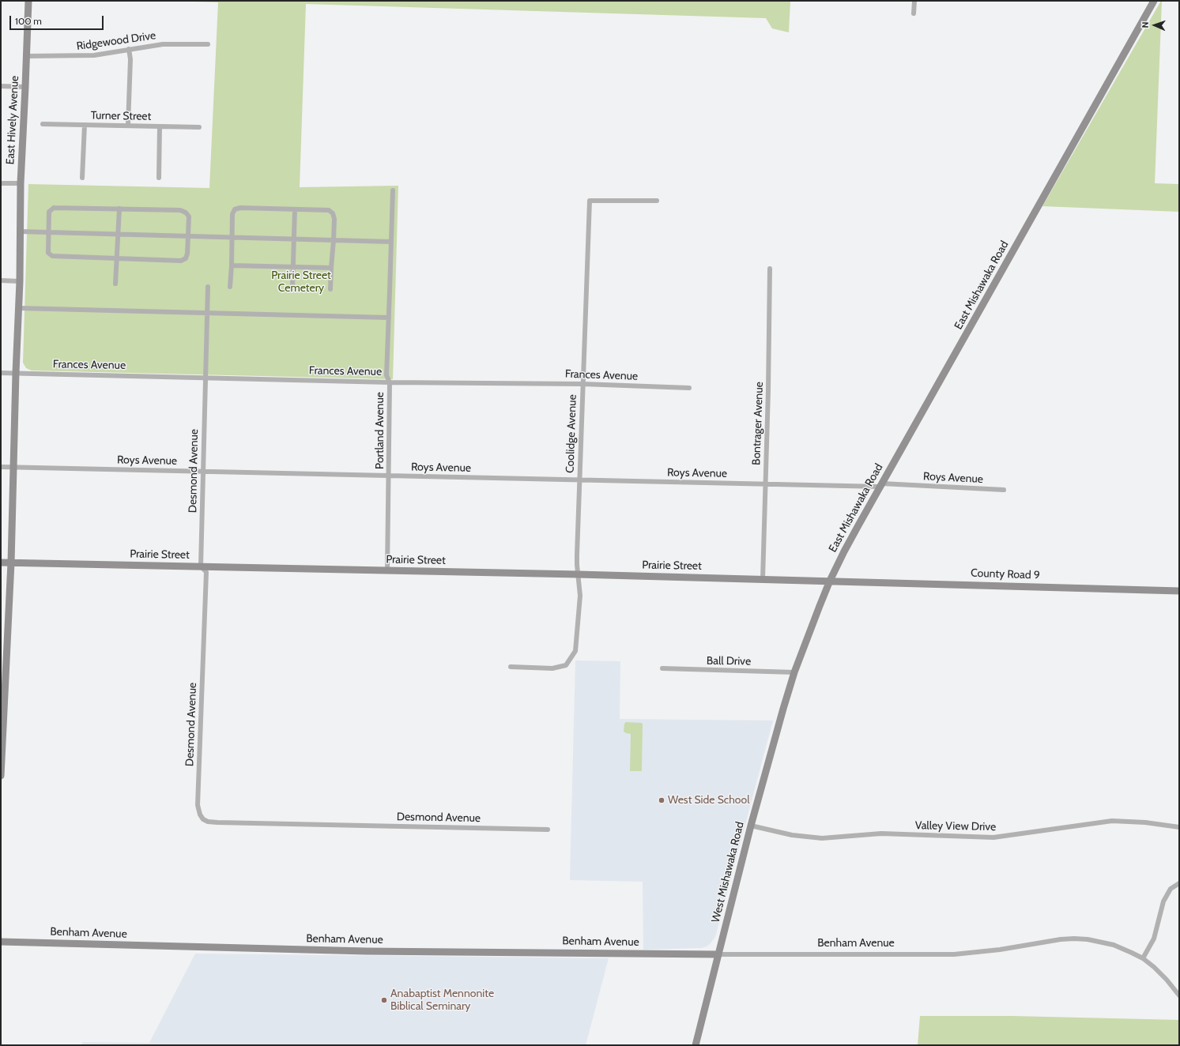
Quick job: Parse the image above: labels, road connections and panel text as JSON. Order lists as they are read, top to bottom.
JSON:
{
  "streets": {
    "main road": [
      "East Hively Avenue",
      "East Mishawaka Road",
      "Prairie Street",
      "County Road 9",
      "West Mishawaka Road",
      "Benham Avenue"
    ],
    "street": [
      "Ridgewood Drive",
      "Turner Street",
      "Frances Avenue",
      "Bontrager Avenue",
      "Portland Avenue",
      "Coolidge Avenue",
      "Roys Avenue",
      "Desmond Avenue",
      "Ball Drive",
      "Valley View Drive"
    ]
  },
  "crossings": [
    ["Ridgewood Drive", "East Hively Avenue"],
    ["East Hively Avenue", "Frances Avenue"],
    ["East Hively Avenue", "Roys Avenue"],
    ["East Hively Avenue", "Prairie Street"],
    ["East Mishawaka Road", "Roys Avenue"],
    ["East Mishawaka Road", "Prairie Street"],
    ["East Mishawaka Road", "County Road 9"],
    ["East Mishawaka Road", "West Mishawaka Road"],
    ["Frances Avenue", "Portland Avenue"],
    ["Frances Avenue", "Coolidge Avenue"],
    ["Frances Avenue", "Desmond Avenue"],
    ["Bontrager Avenue", "Roys Avenue"],
    ["Bontrager Avenue", "Prairie Street"],
    ["Portland Avenue", "Roys Avenue"],
    ["Portland Avenue", "Prairie Street"],
    ["Coolidge Avenue", "Roys Avenue"],
    ["Coolidge Avenue", "Prairie Street"],
    ["Roys Avenue", "Desmond Avenue"],
    ["Desmond Avenue", "Prairie Street"],
    ["Prairie Street", "County Road 9"],
    ["Prairie Street", "West Mishawaka Road"],
    ["County Road 9", "West Mishawaka Road"],
    ["Ball Drive", "West Mishawaka Road"],
    ["Valley View Drive", "West Mishawaka Road"],
    ["West Mishawaka Road", "Benham Avenue"]
  ],
  "parks": ["Prairie Street Cemetery"],
  "places": ["West Side School", "Anabaptist Mennonite Biblical Seminary"],
  "scale_bar": "100 m",
  "north": "left"
}
